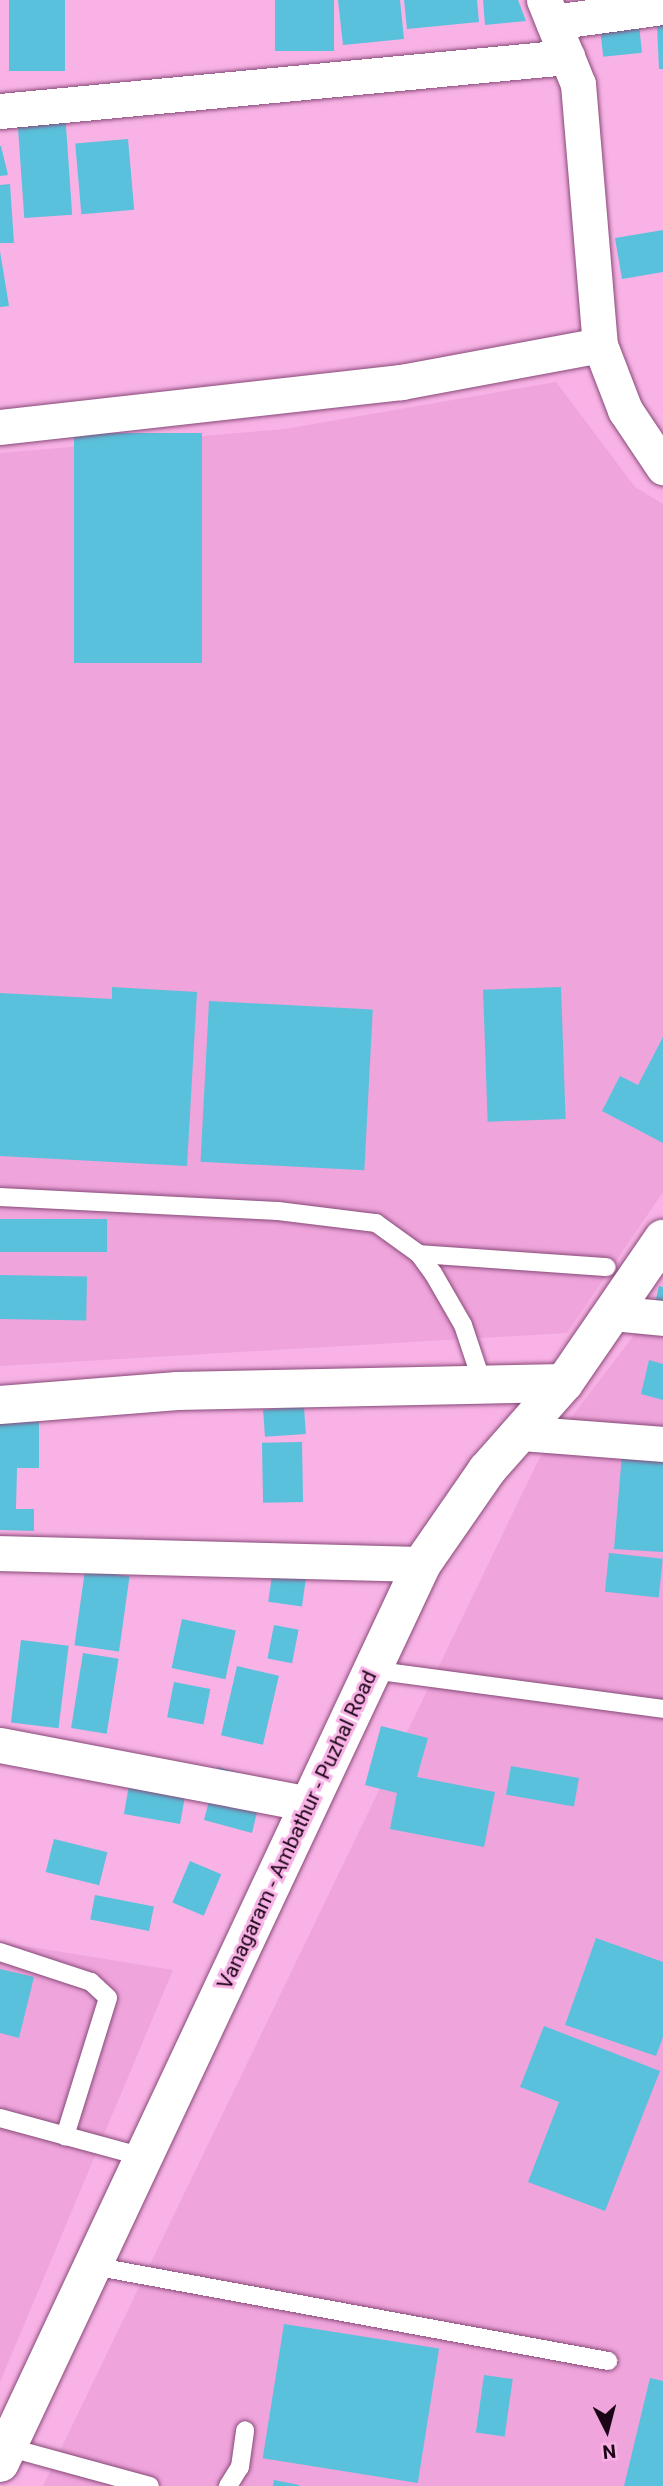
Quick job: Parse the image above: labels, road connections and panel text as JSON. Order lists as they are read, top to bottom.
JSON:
{
  "streets": {
    "main road": ["Vanagaram - Ambathur - Puzhal Road"]
  },
  "north": "bottom"
}
